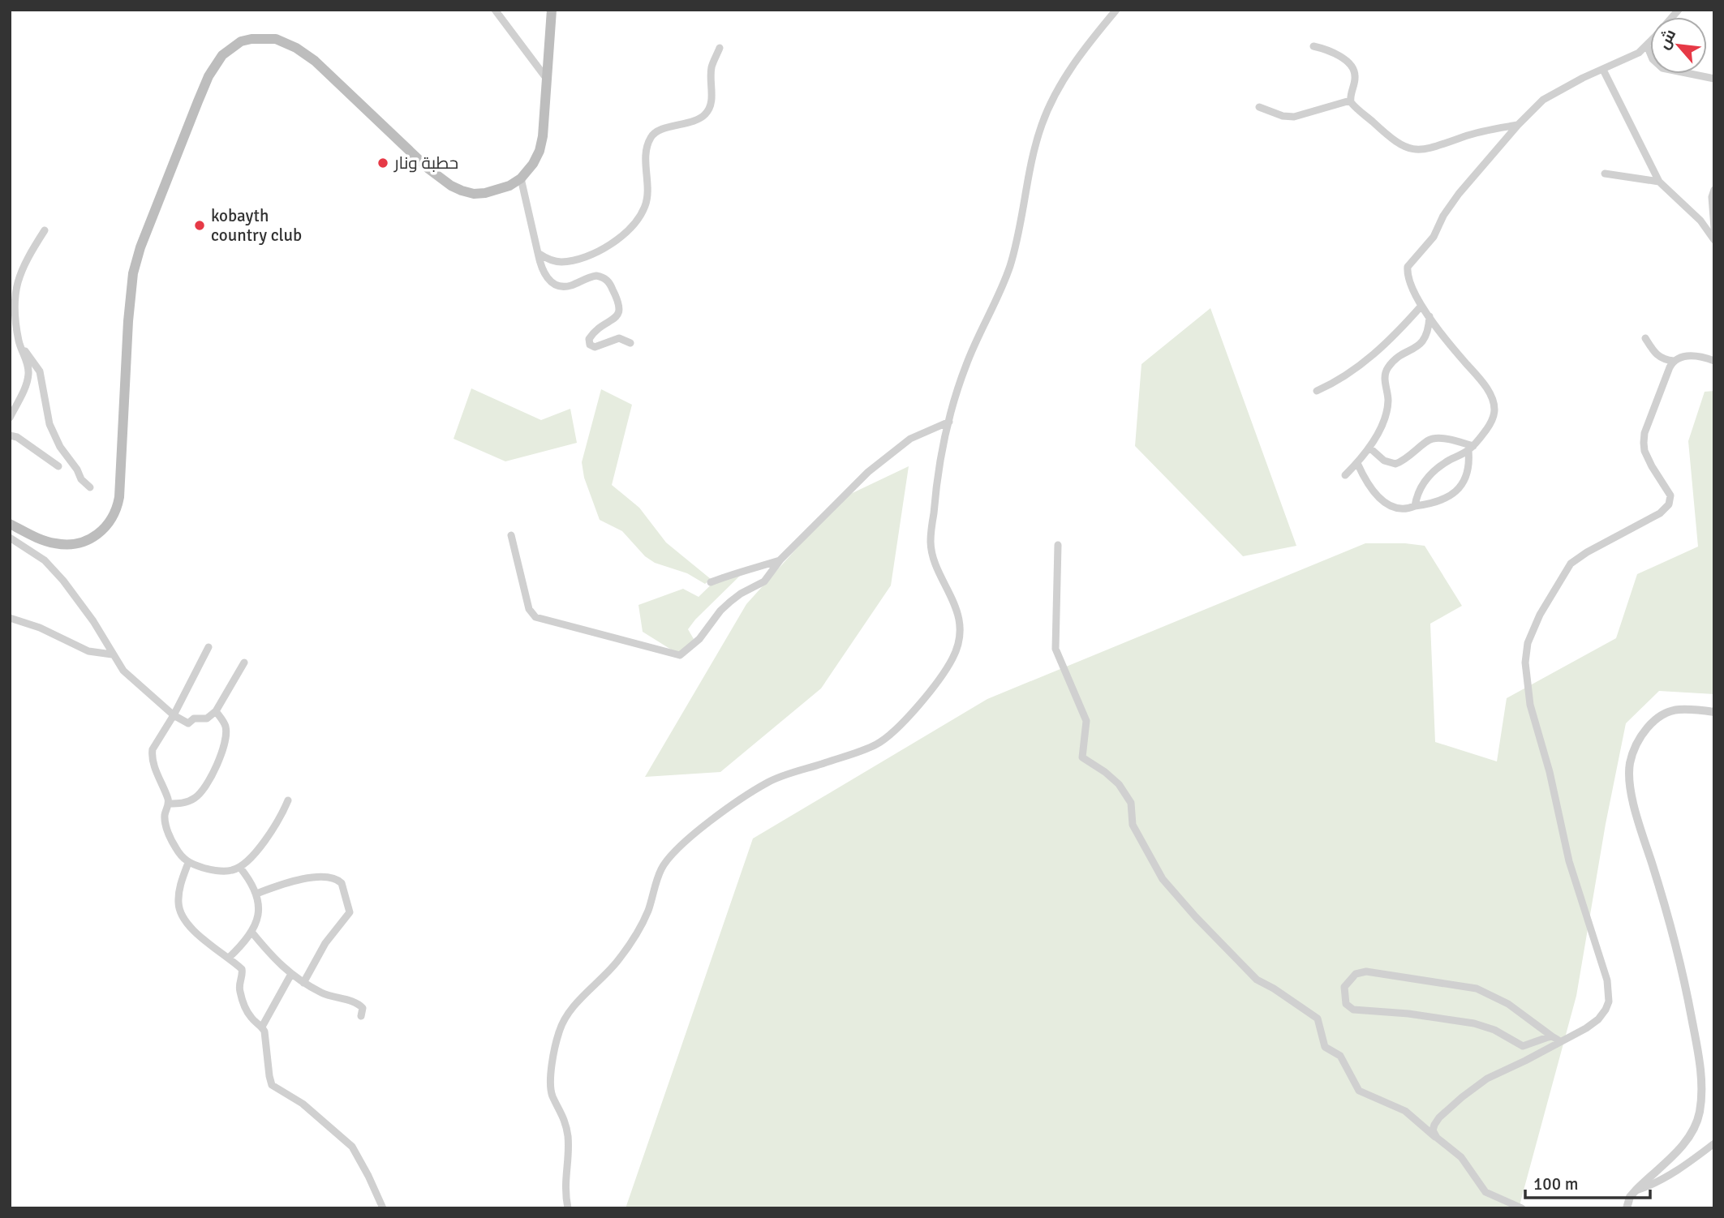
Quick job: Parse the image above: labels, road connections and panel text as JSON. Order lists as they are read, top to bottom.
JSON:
{
  "places": ["حطبة ونار", "kobayth country club"],
  "scale_bar": "100 m",
  "north": "top left"
}
